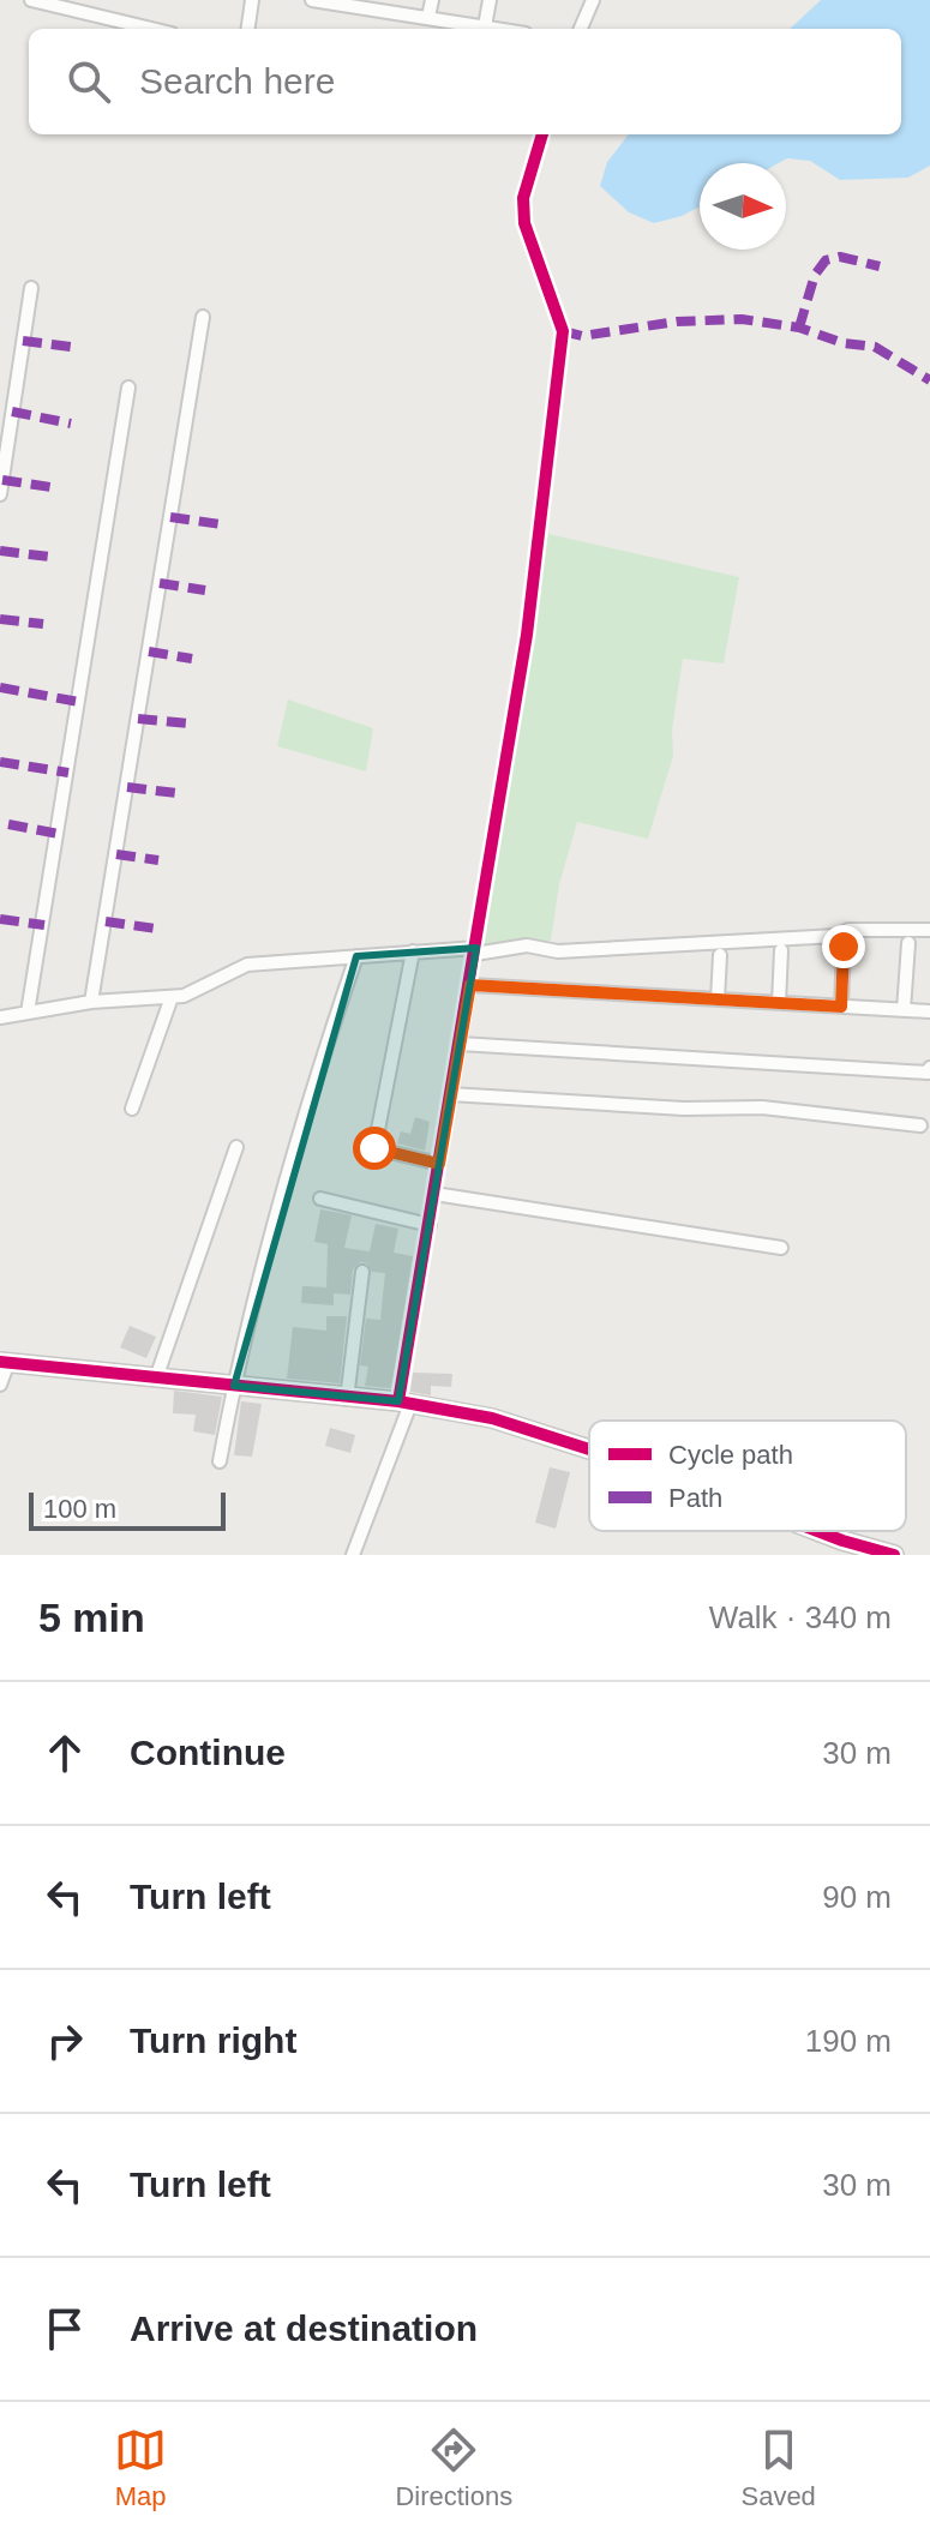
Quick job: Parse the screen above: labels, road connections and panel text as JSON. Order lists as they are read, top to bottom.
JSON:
{
  "legend": ["Cycle path", "Path"],
  "scale_bar": "100 m",
  "north": "right",
  "page": {
    "search": "Search here",
    "scale": "100 m",
    "heading": ["5 min", "Walk · 340 m"],
    "list": [
      ["Continue", "30 m"],
      ["Turn left", "90 m"],
      ["Turn right", "190 m"],
      ["Turn left", "30 m"],
      "Arrive at destination"
    ],
    "nav": ["Map", "Directions", "Saved"]
  }
}
